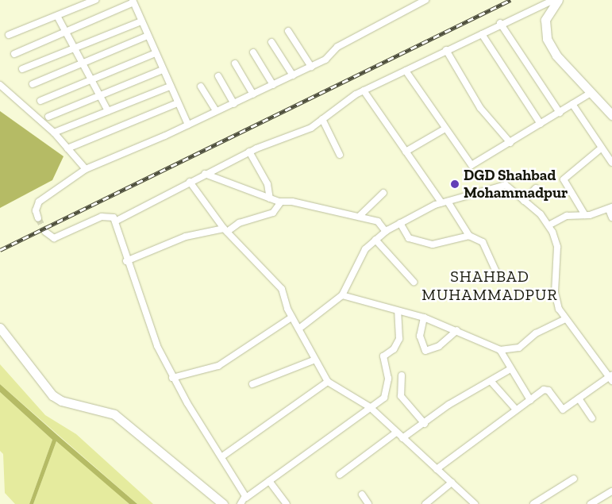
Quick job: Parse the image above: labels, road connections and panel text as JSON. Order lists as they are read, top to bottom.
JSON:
{
  "districts": ["SHAHBAD MUHAMMADPUR"],
  "places": ["DGD Shahbad Mohammadpur"]
}
